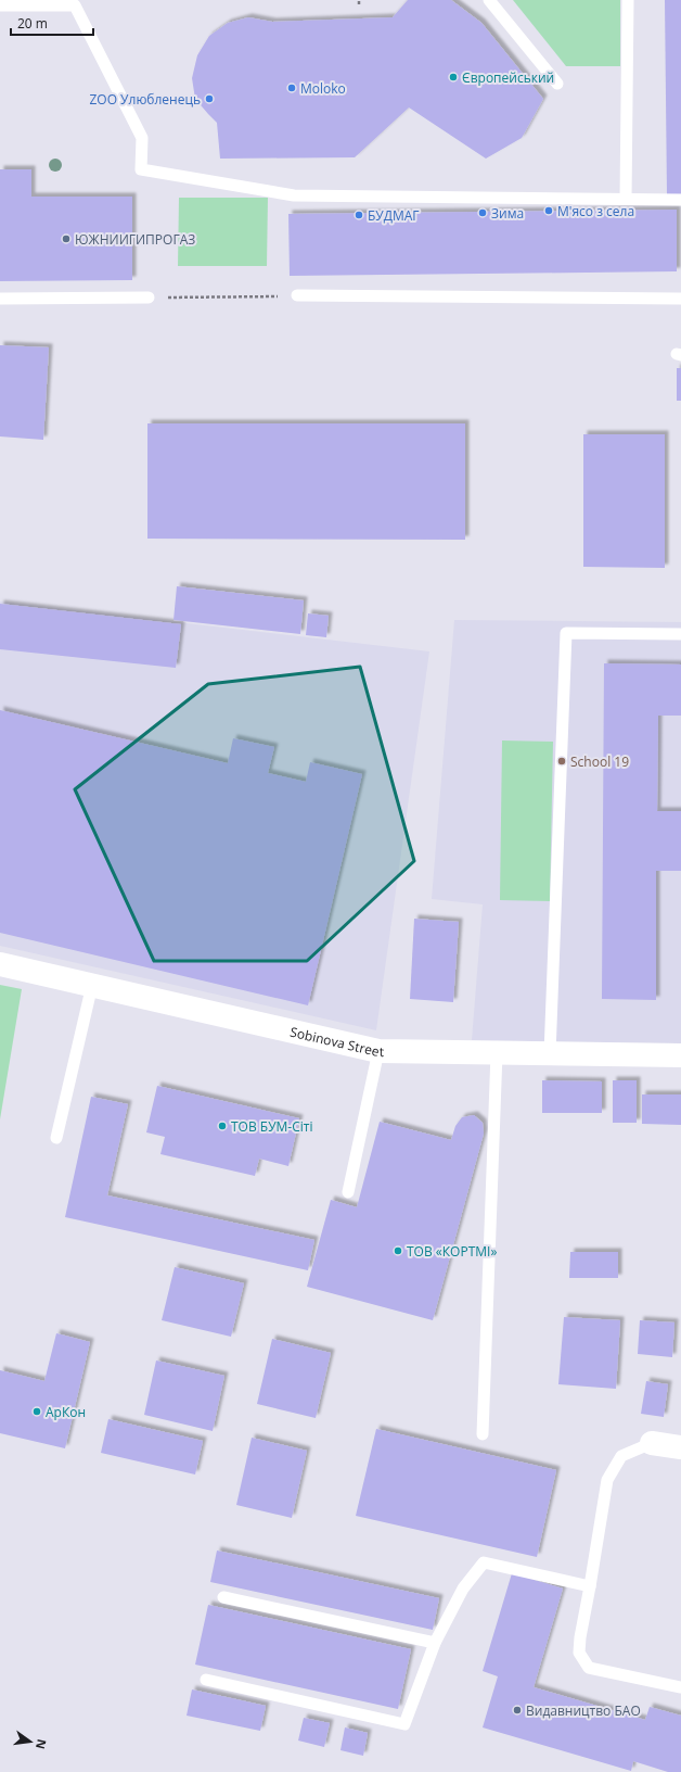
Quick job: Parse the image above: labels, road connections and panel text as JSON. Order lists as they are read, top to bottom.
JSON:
{
  "streets": {
    "street": ["Sobinova Street"]
  },
  "places": [
    "Європейський",
    "Moloko",
    "ZOO Улюбленець",
    "М'ясо з села",
    "Зима",
    "БУДМАГ",
    "ЮЖНИИГИПРОГАЗ",
    "School 19",
    "ТОВ БУМ-Сіті",
    "ТОВ «КОРТМІ»",
    "АрКон",
    "Видавництво БАО"
  ],
  "scale_bar": "20 m",
  "north": "right"
}
